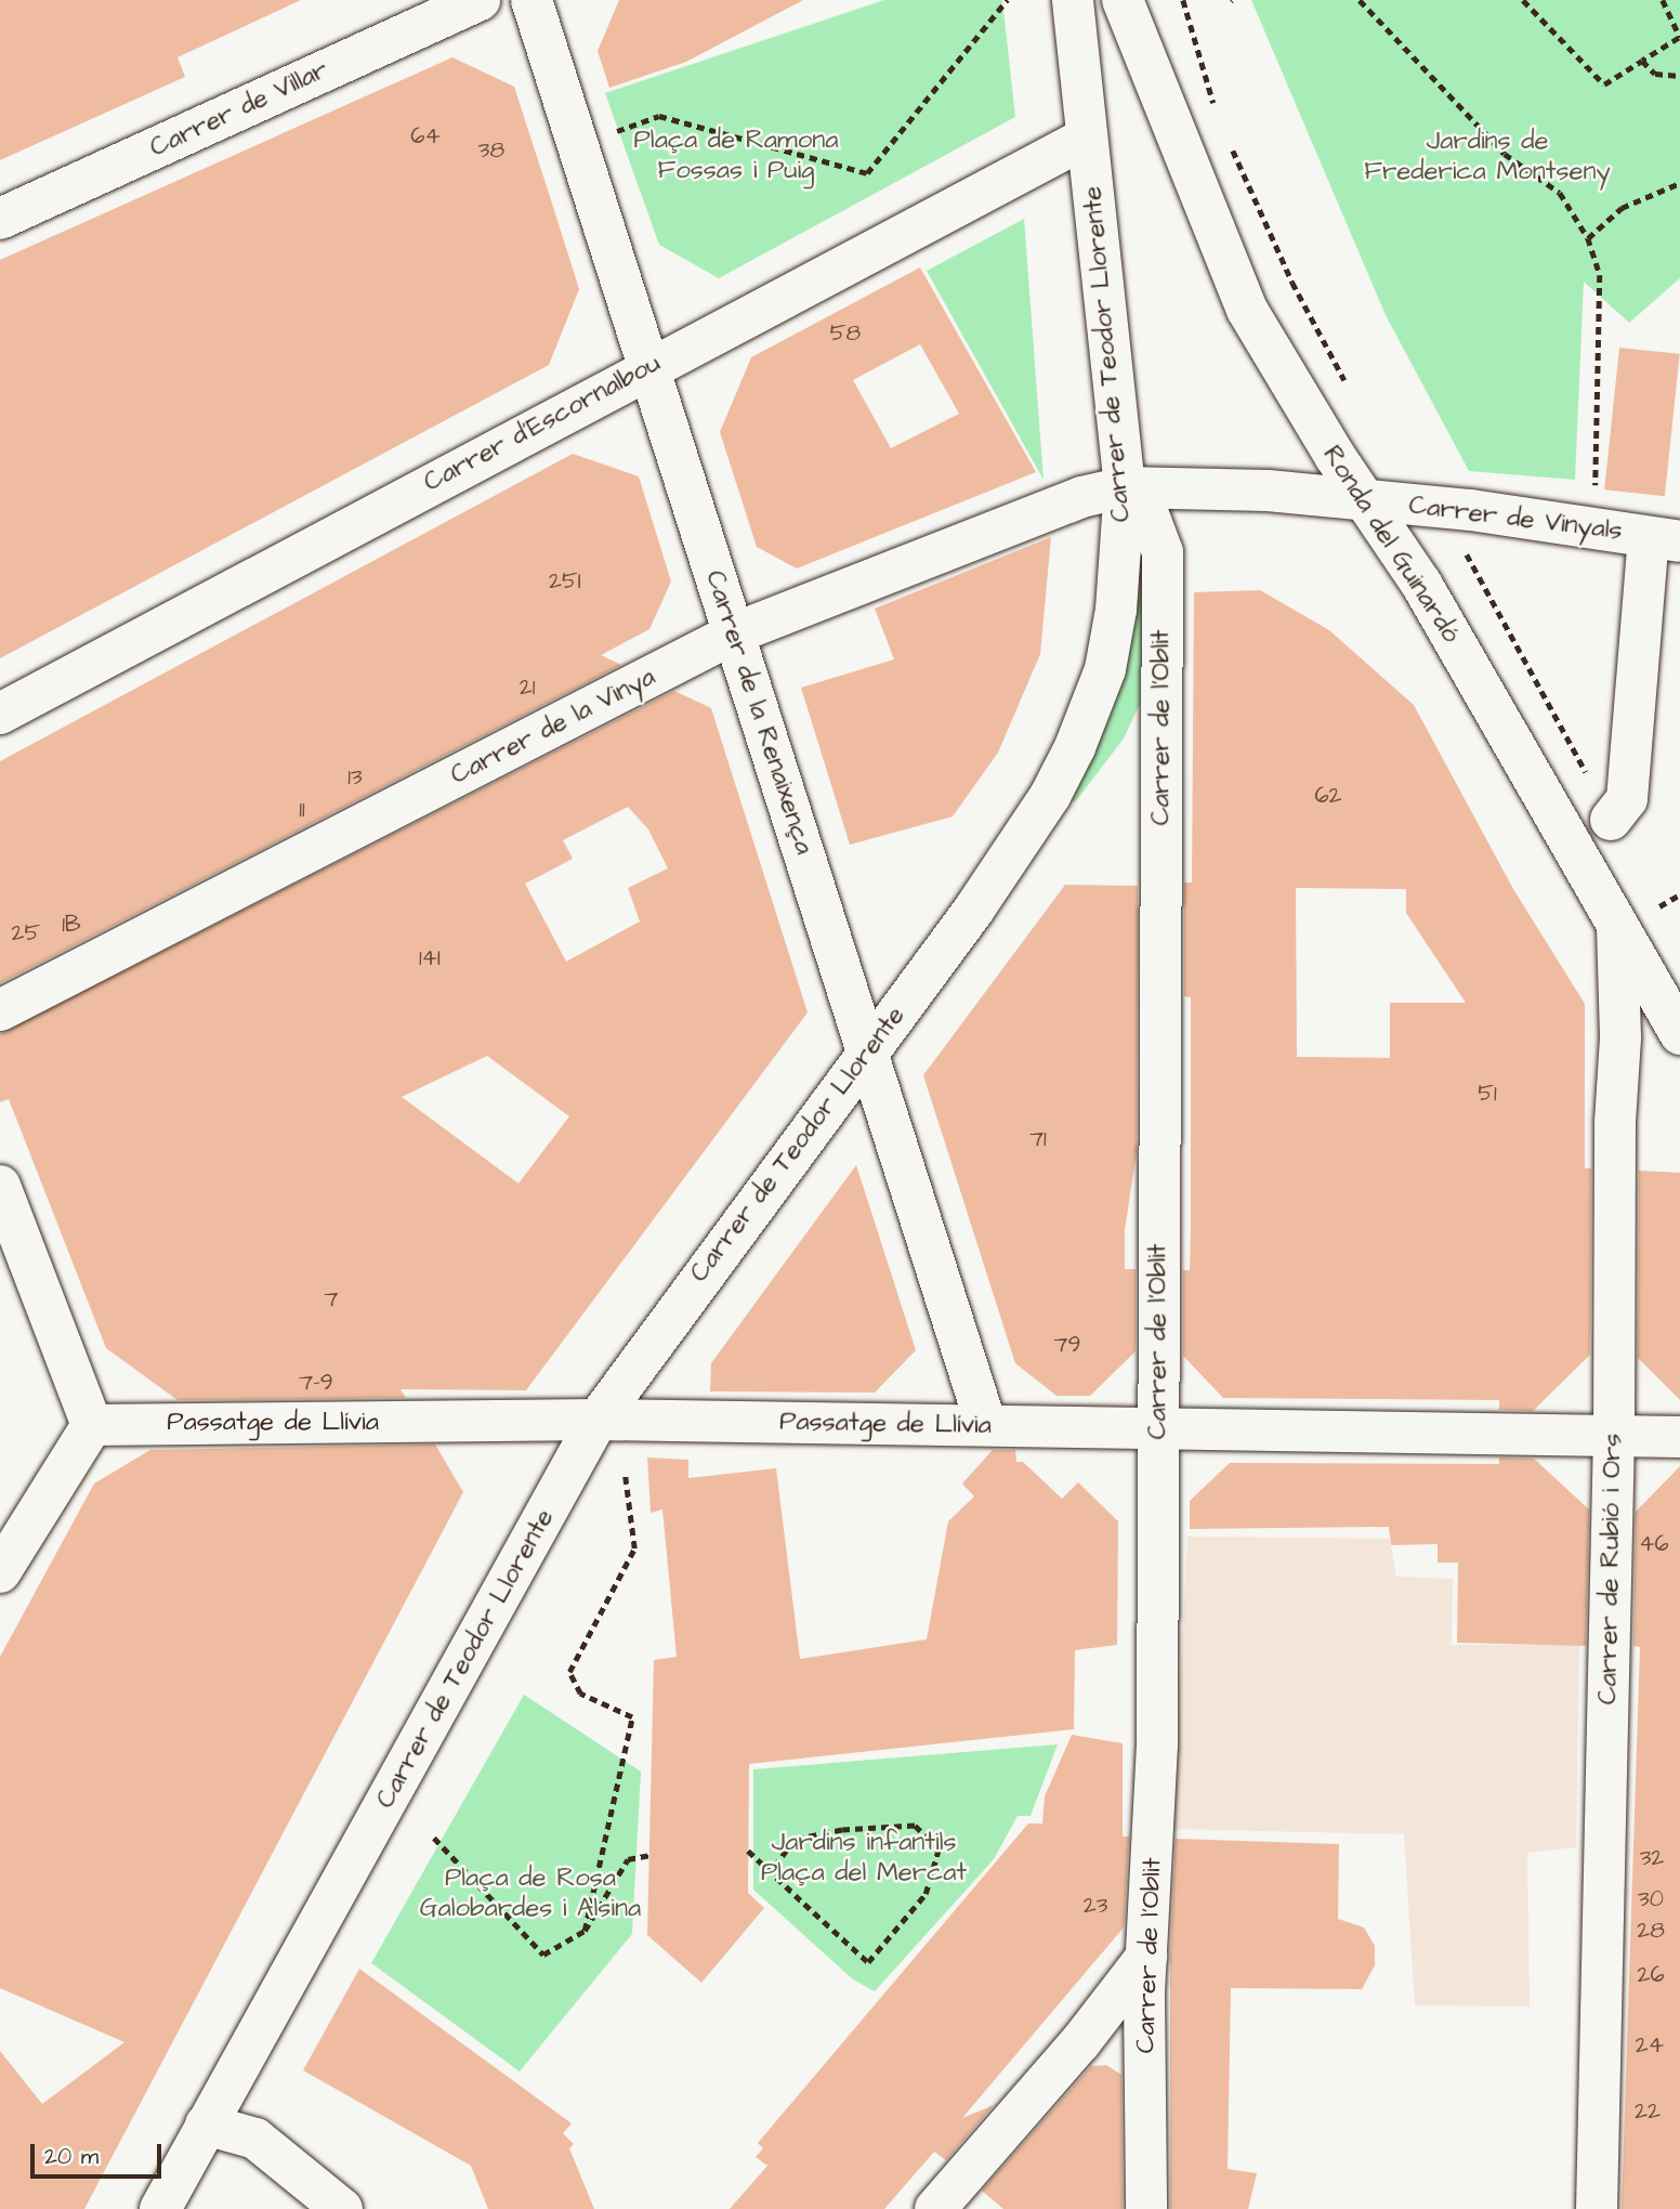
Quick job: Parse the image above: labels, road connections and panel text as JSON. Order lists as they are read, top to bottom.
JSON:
{
  "streets": {
    "street": [
      "Carrer de Villar",
      "Carrer de Teodor Llorente",
      "Carrer d'Escornalbou",
      "Carrer de Vinyals",
      "Ronda del Guinardó",
      "Carrer de la Renaixença",
      "Carrer de la Vinya",
      "Carrer de l'Oblit",
      "Passatge de Llívia",
      "Carrer de Rubió i Ors"
    ]
  },
  "crossings": [
    ["Carrer de Teodor Llorente", "Carrer d'Escornalbou"],
    ["Carrer de Teodor Llorente", "Carrer de Vinyals"],
    ["Carrer de Teodor Llorente", "Carrer de la Renaixença"],
    ["Carrer de Teodor Llorente", "Carrer de la Vinya"],
    ["Carrer de Teodor Llorente", "Carrer de l'Oblit"],
    ["Carrer de Teodor Llorente", "Passatge de Llívia"],
    ["Carrer d'Escornalbou", "Carrer de la Renaixença"],
    ["Carrer de Vinyals", "Ronda del Guinardó"],
    ["Carrer de Vinyals", "Carrer de la Vinya"],
    ["Carrer de Vinyals", "Carrer de l'Oblit"],
    ["Ronda del Guinardó", "Carrer de Rubió i Ors"],
    ["Carrer de la Renaixença", "Carrer de la Vinya"],
    ["Carrer de la Renaixença", "Passatge de Llívia"],
    ["Carrer de la Vinya", "Carrer de l'Oblit"],
    ["Carrer de l'Oblit", "Passatge de Llívia"],
    ["Passatge de Llívia", "Carrer de Rubió i Ors"]
  ],
  "parks": [
    "Plaça de Ramona Fossas i Puig",
    "Jardins de Frederica Montseny",
    "Jardins infantils Plaça del Mercat",
    "Plaça de Rosa Galobardes i Alsina"
  ],
  "house_numbers": [
    "64",
    "38",
    "58",
    "25I",
    "21",
    "13",
    "62",
    "11",
    "1B",
    "25",
    "14I",
    "51",
    "71",
    "7",
    "79",
    "7-9",
    "46",
    "32",
    "30",
    "23",
    "28",
    "26",
    "24",
    "22"
  ],
  "scale_bar": "20 m"
}
